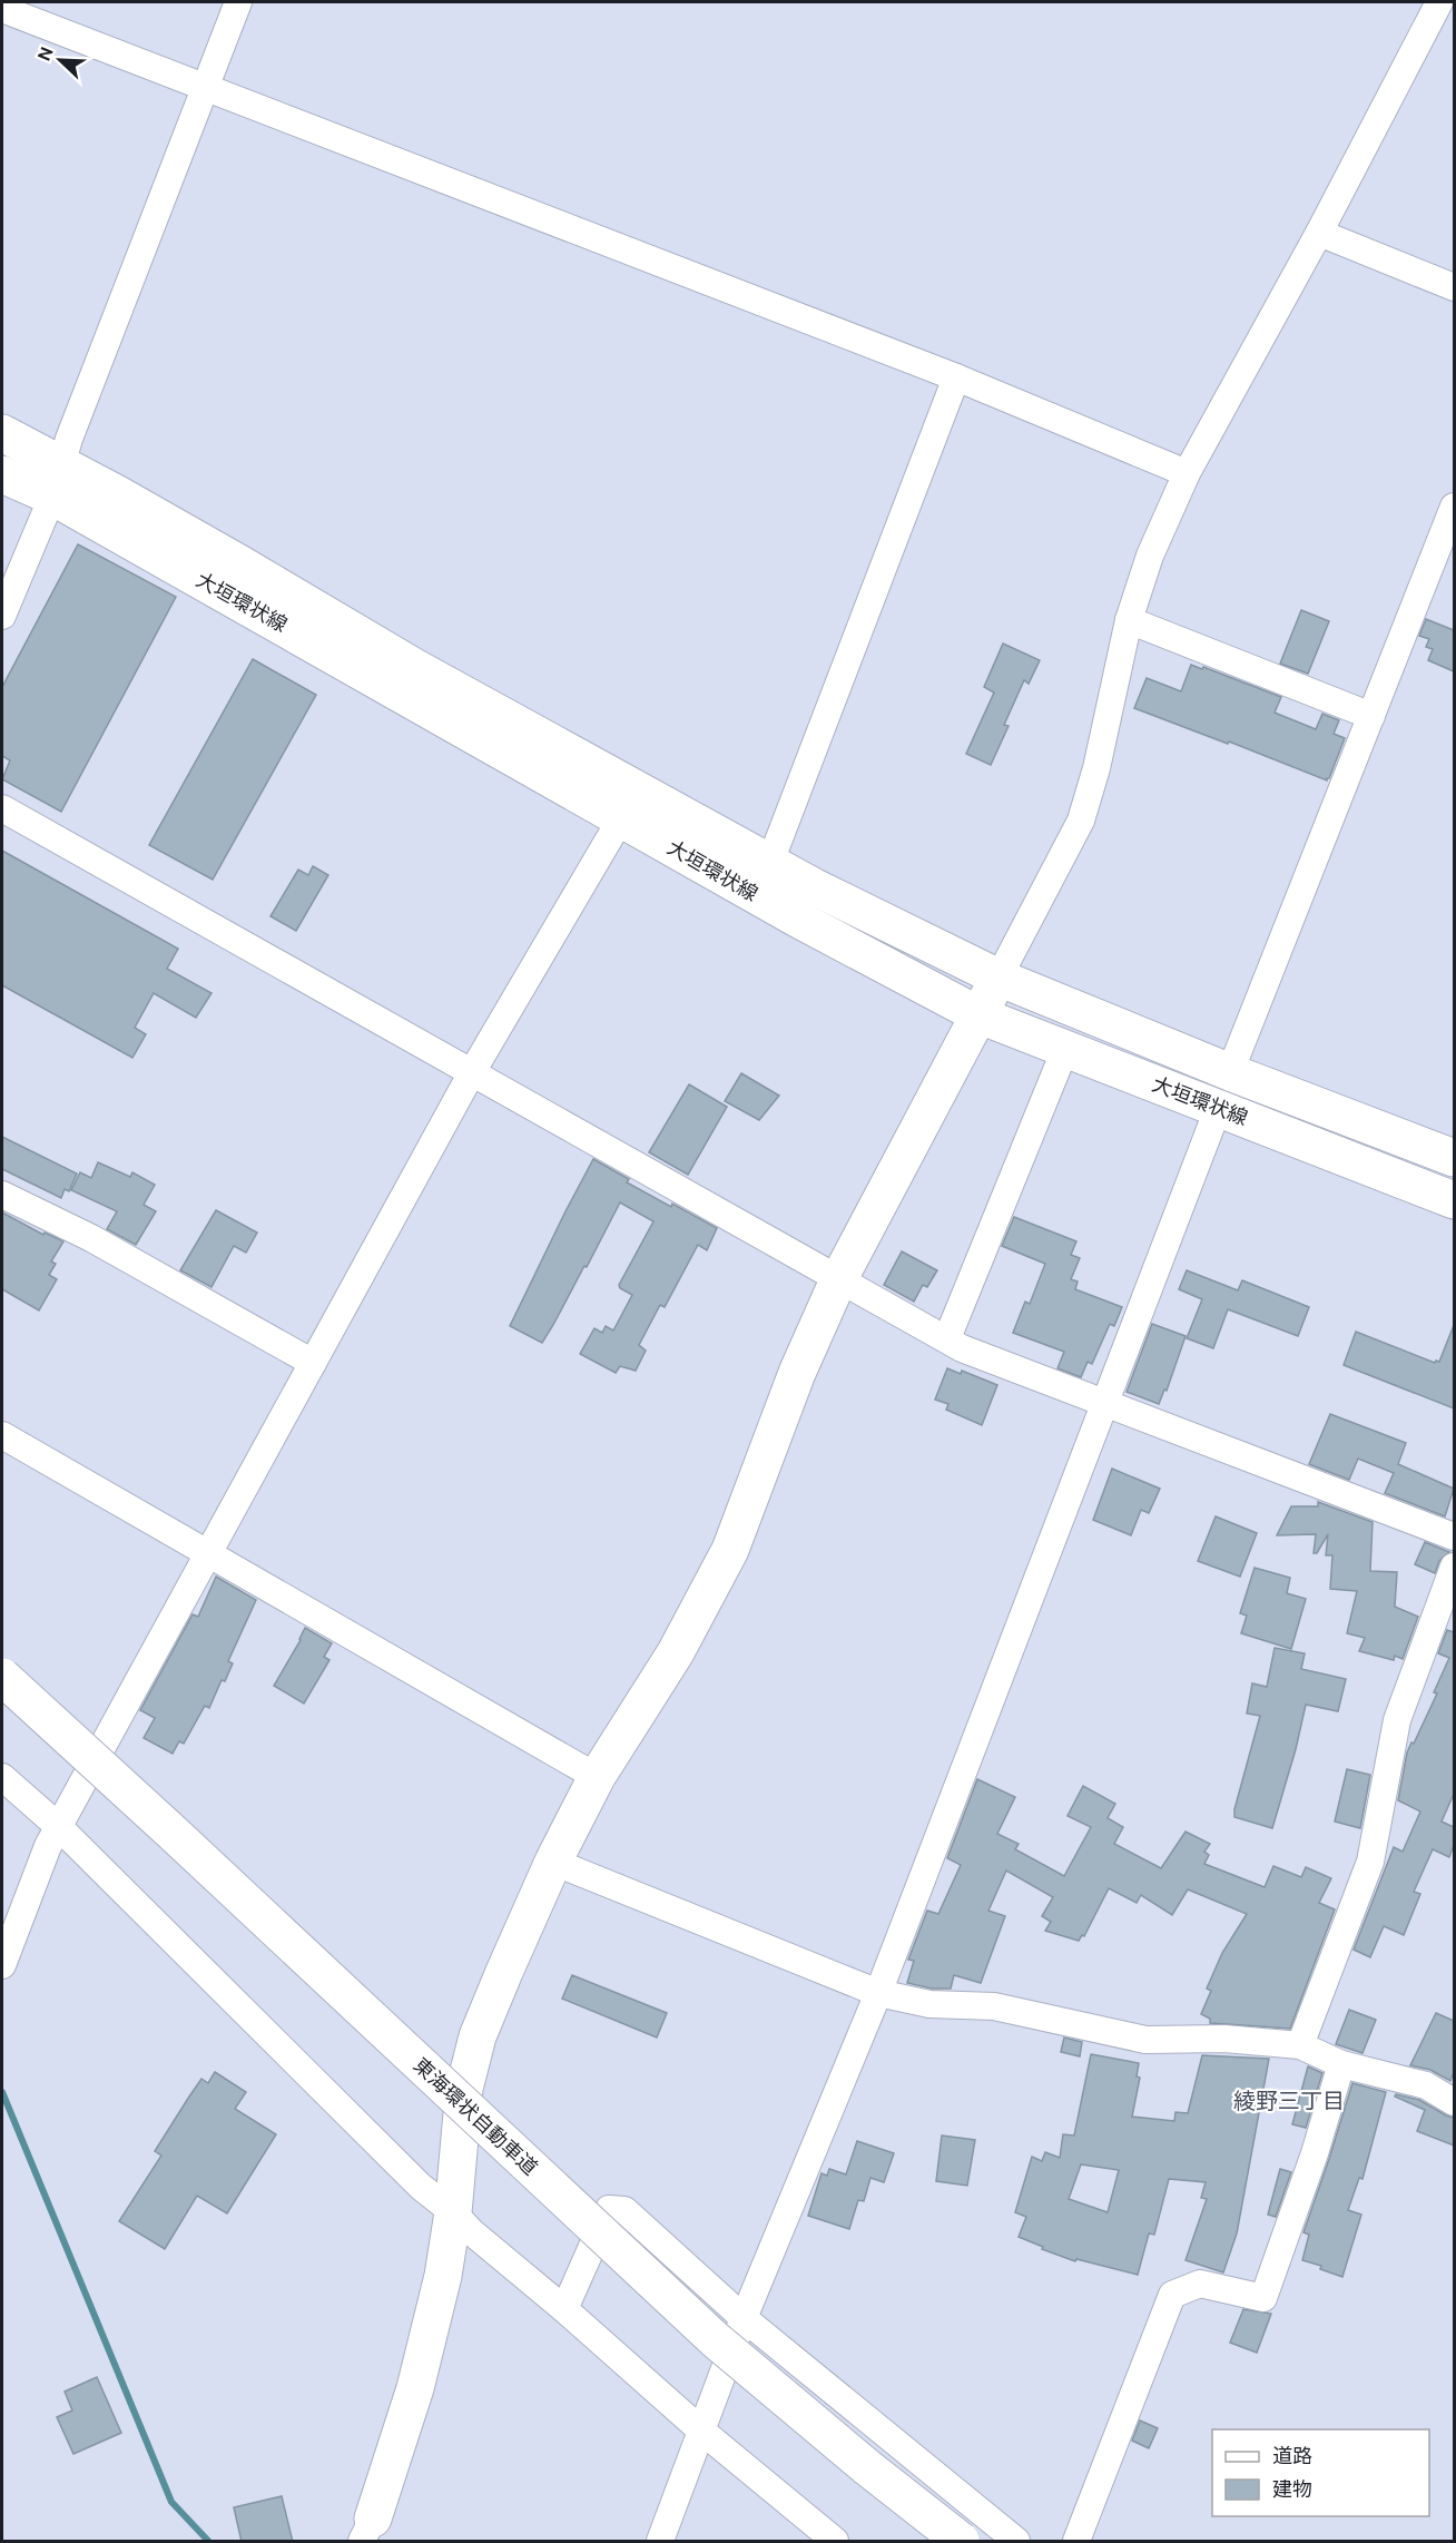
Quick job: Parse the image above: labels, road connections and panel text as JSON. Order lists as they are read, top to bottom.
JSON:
{
  "streets": {
    "main road": ["大垣環状線", "東海環状自動車道"]
  },
  "districts": ["綾野三丁目"],
  "legend": ["道路", "建物"],
  "north": "top left"
}
